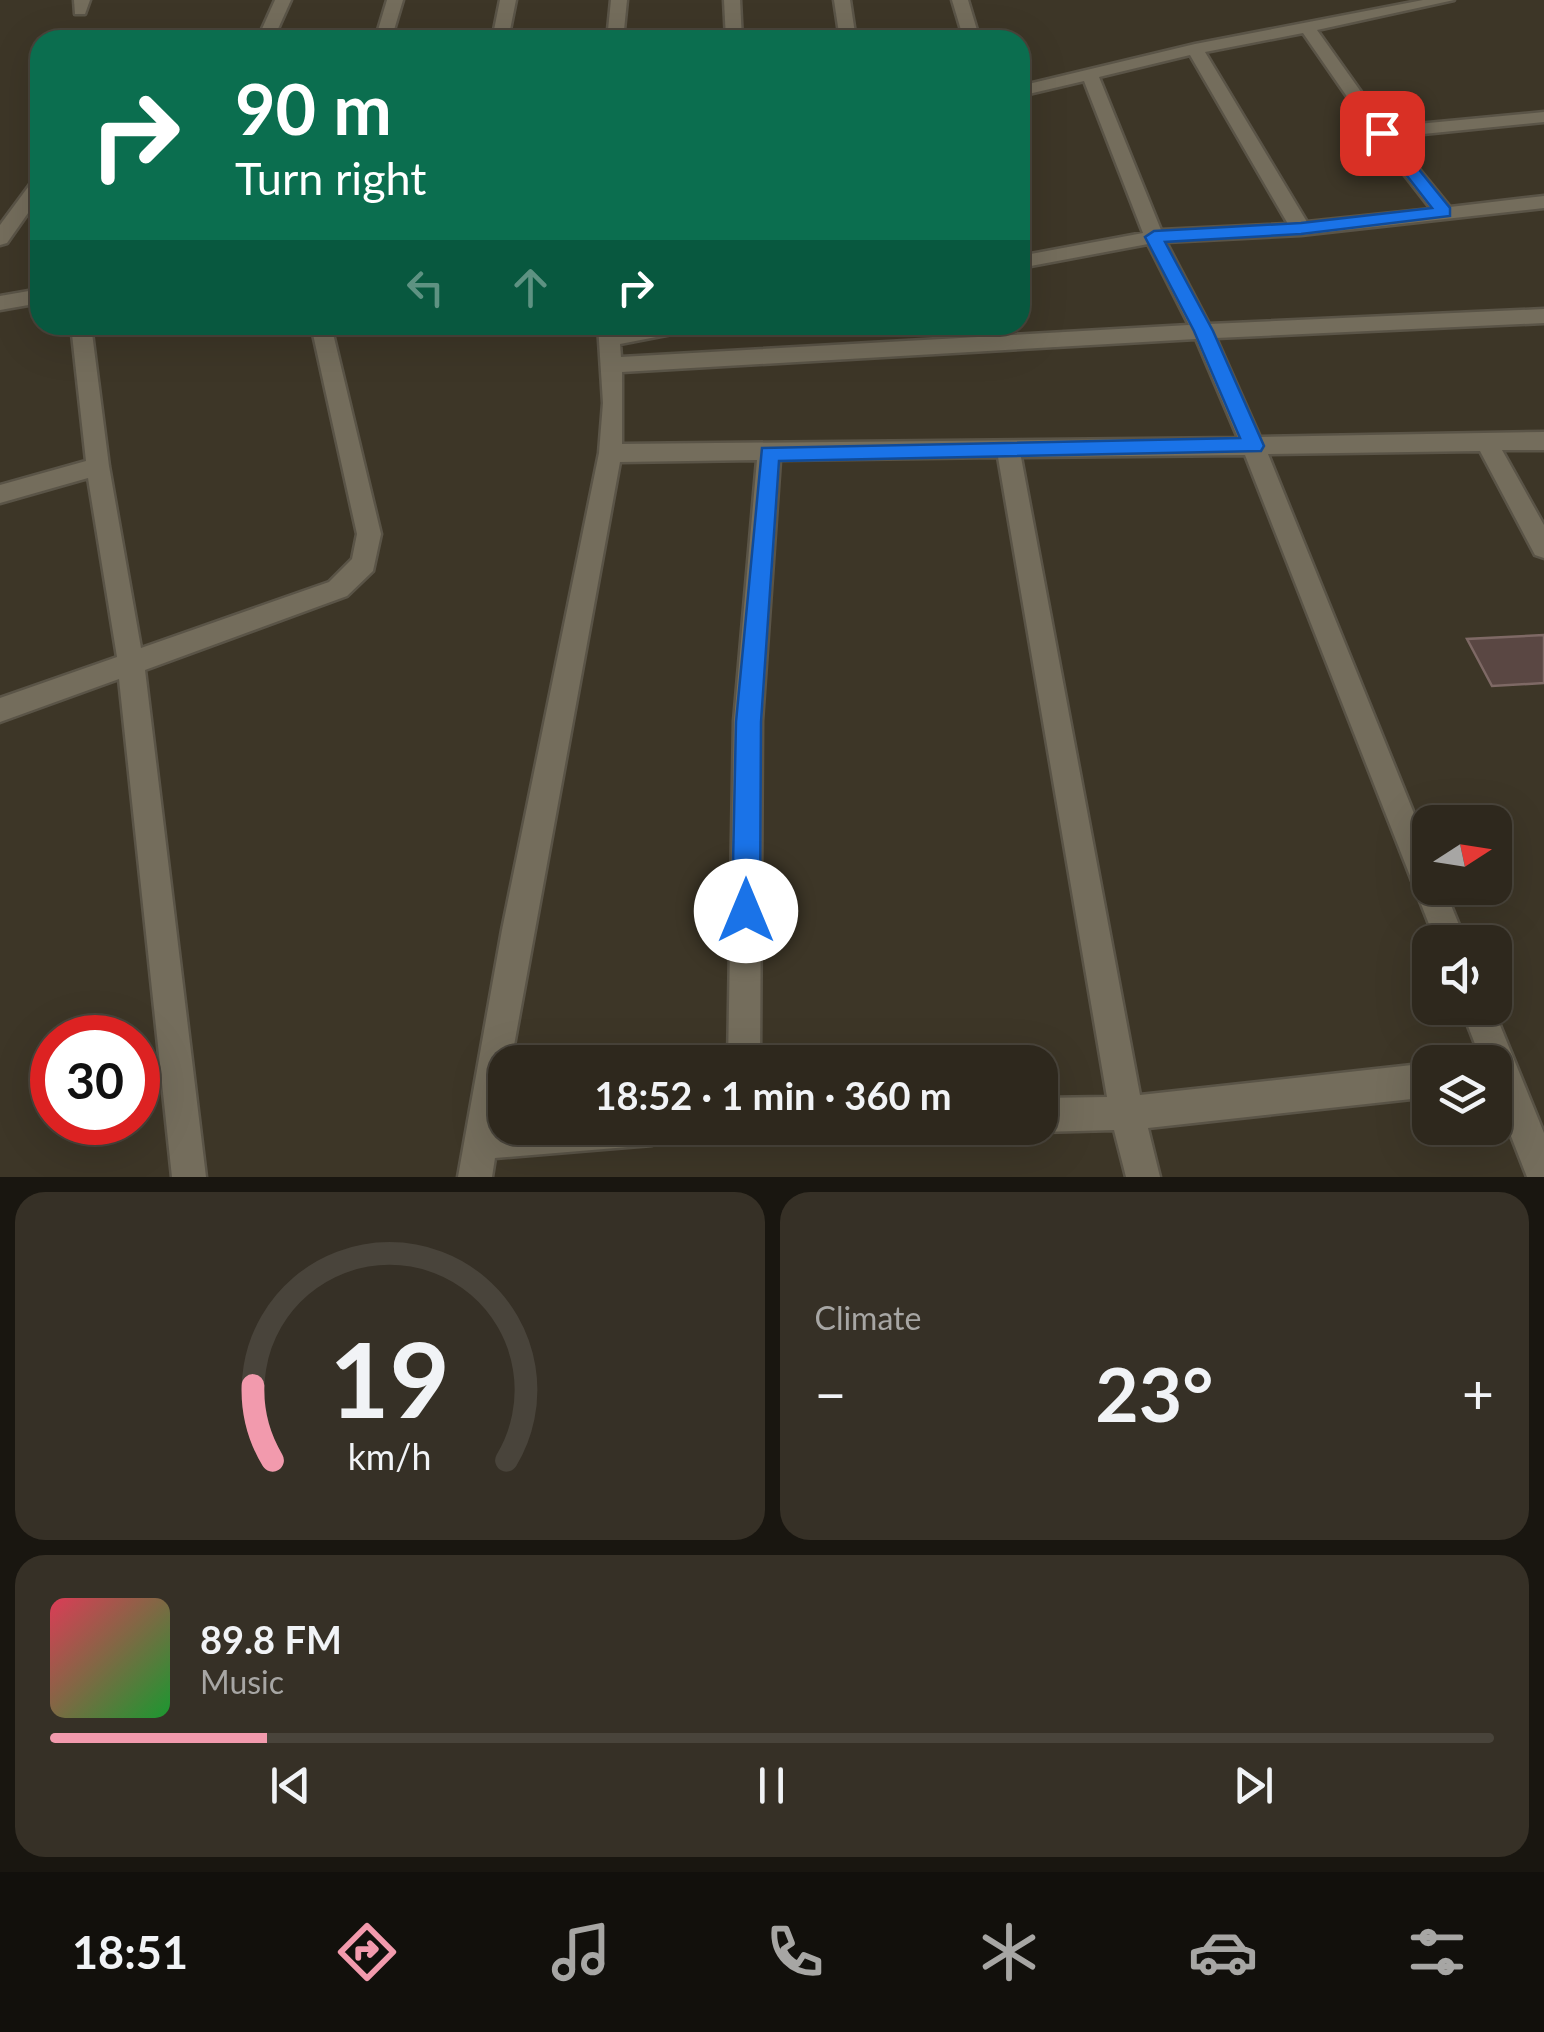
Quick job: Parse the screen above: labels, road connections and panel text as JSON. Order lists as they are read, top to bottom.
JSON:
{
  "north": "right",
  "page": {
    "turn": ["90 m", "Turn right"],
    "limit": "30",
    "trip": "18:52 · 1 min · 360 m",
    "tile": "Climate",
    "heat": ["−", "23°", "+"],
    "song": ["89.8 FM", "Music"],
    "tabs": "18:51",
    "gauge": ["19", "km/h"]
  }
}
